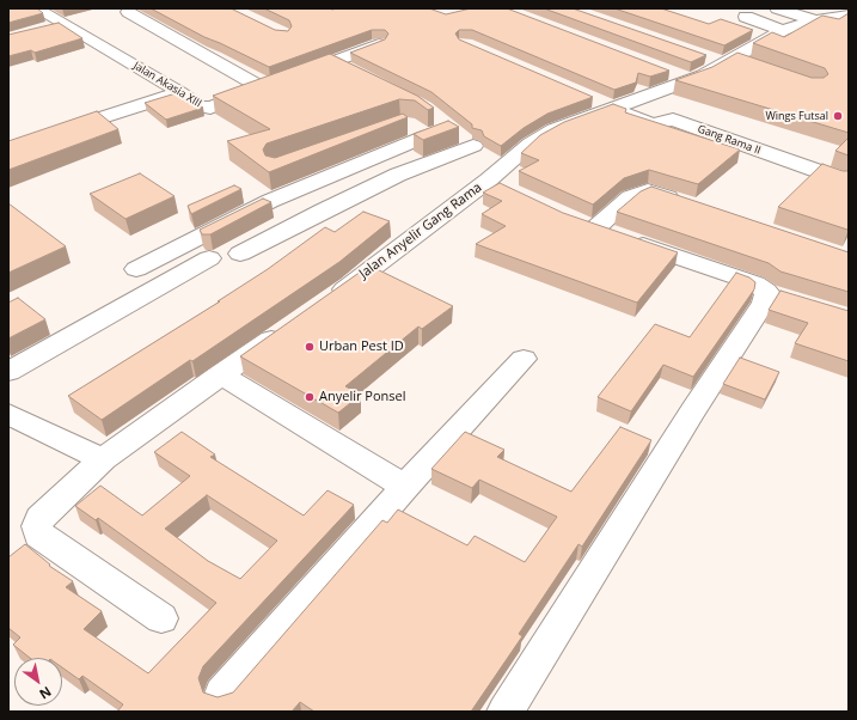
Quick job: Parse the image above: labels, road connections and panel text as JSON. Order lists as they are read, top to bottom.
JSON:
{
  "streets": {
    "street": ["Jalan Akasia XIII", "Gang Rama II", "Jalan Anyelir Gang Rama"]
  },
  "crossings": [
    ["Gang Rama II", "Jalan Anyelir Gang Rama"]
  ],
  "places": ["Wings Futsal", "Urban Pest ID", "Anyelir Ponsel"],
  "north": "bottom right"
}
